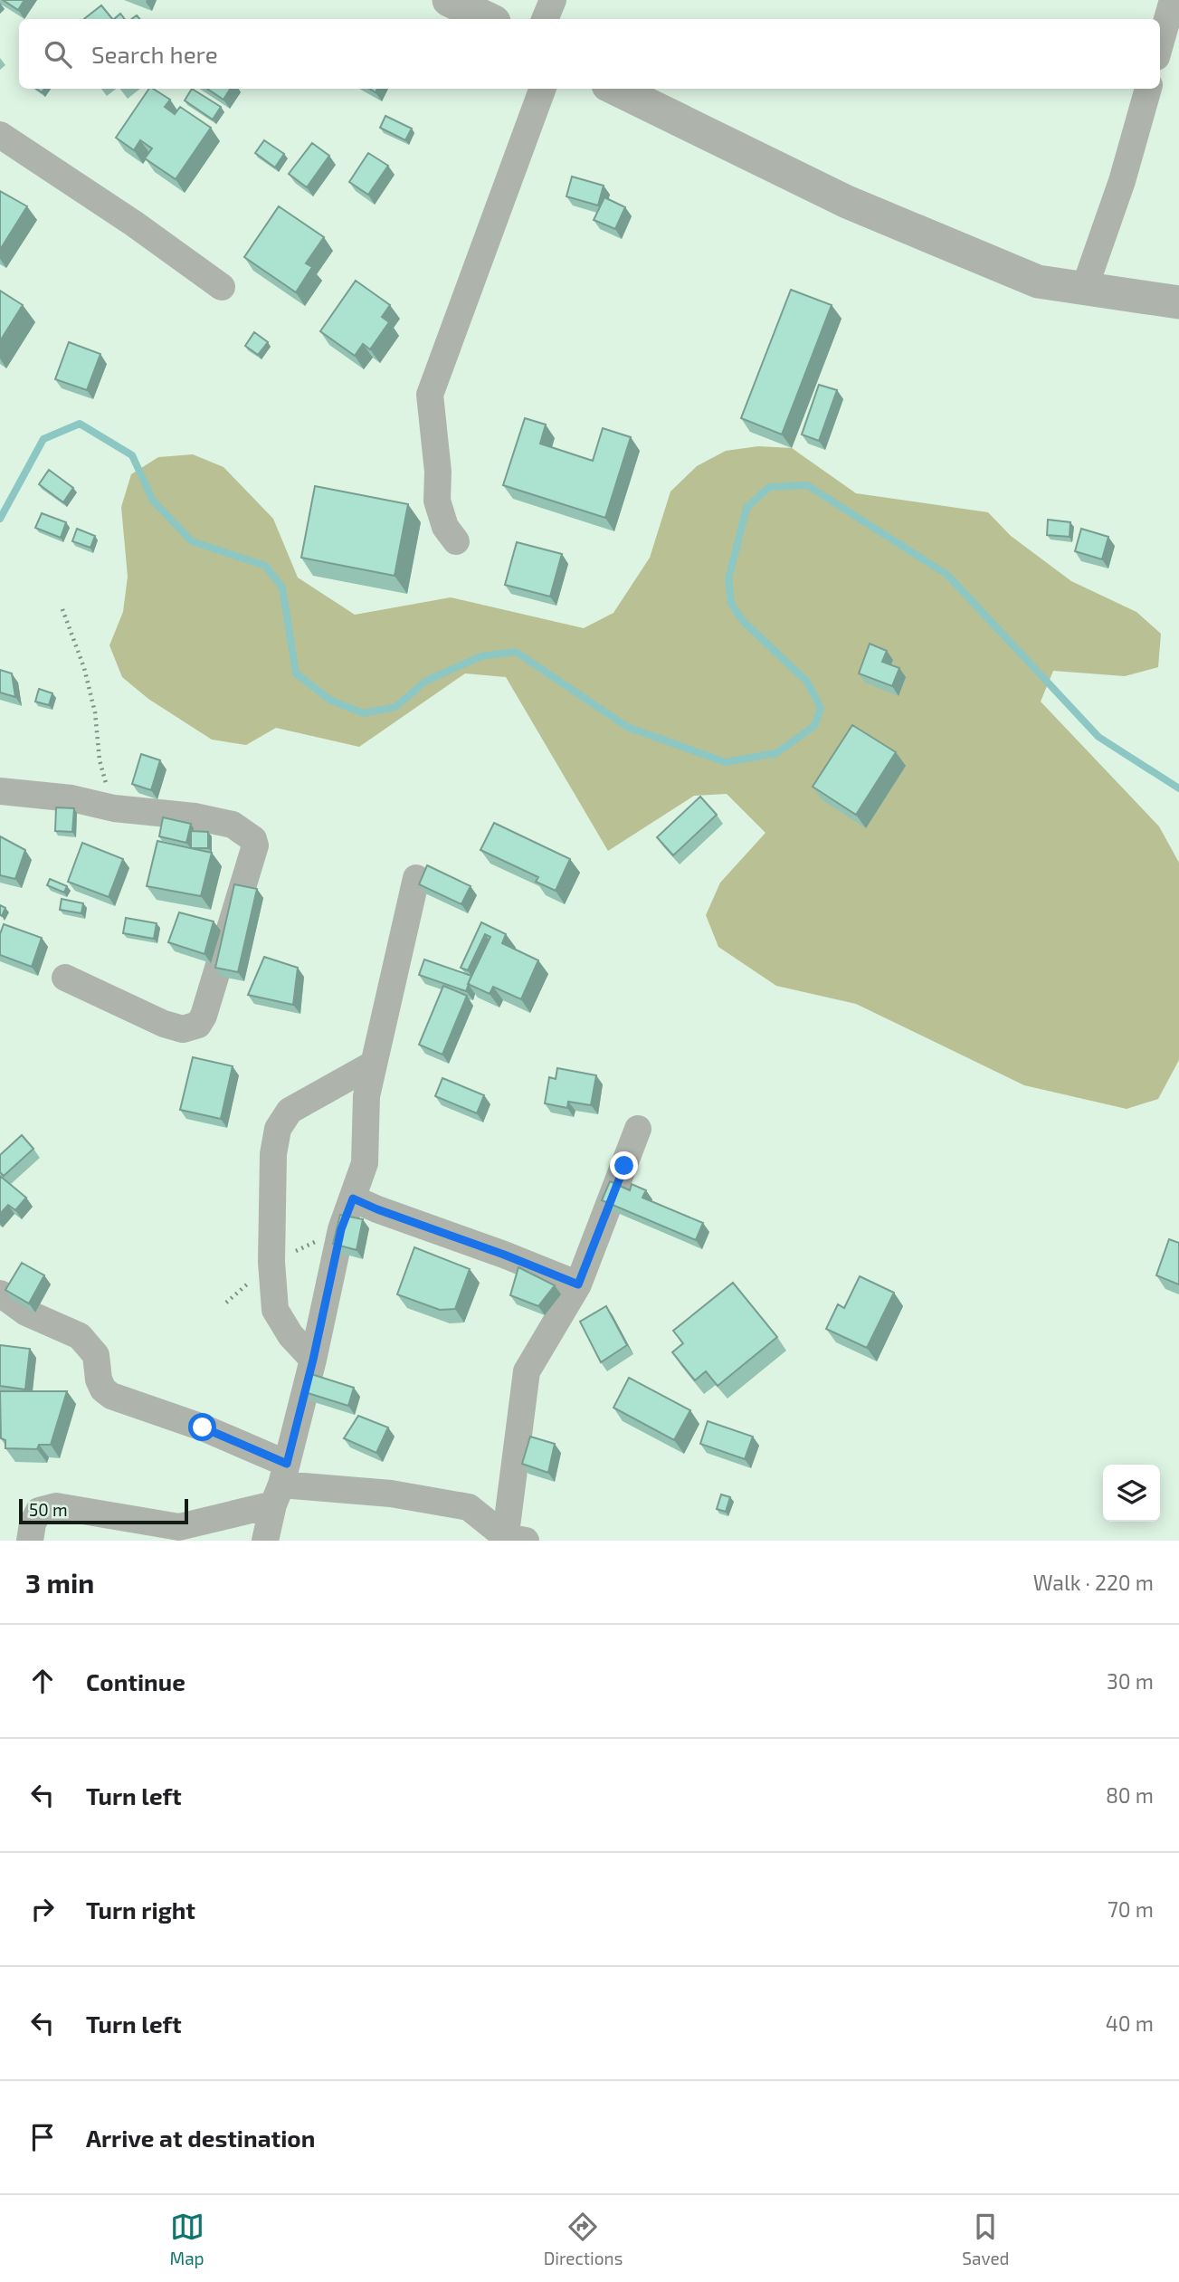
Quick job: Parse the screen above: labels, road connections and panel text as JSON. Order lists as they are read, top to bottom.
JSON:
{
  "scale_bar": "50 m",
  "page": {
    "search": "Search here",
    "scale": "50 m",
    "heading": ["3 min", "Walk · 220 m"],
    "list": [
      ["Continue", "30 m"],
      ["Turn left", "80 m"],
      ["Turn right", "70 m"],
      ["Turn left", "40 m"],
      "Arrive at destination"
    ],
    "nav": ["Map", "Directions", "Saved"]
  }
}
